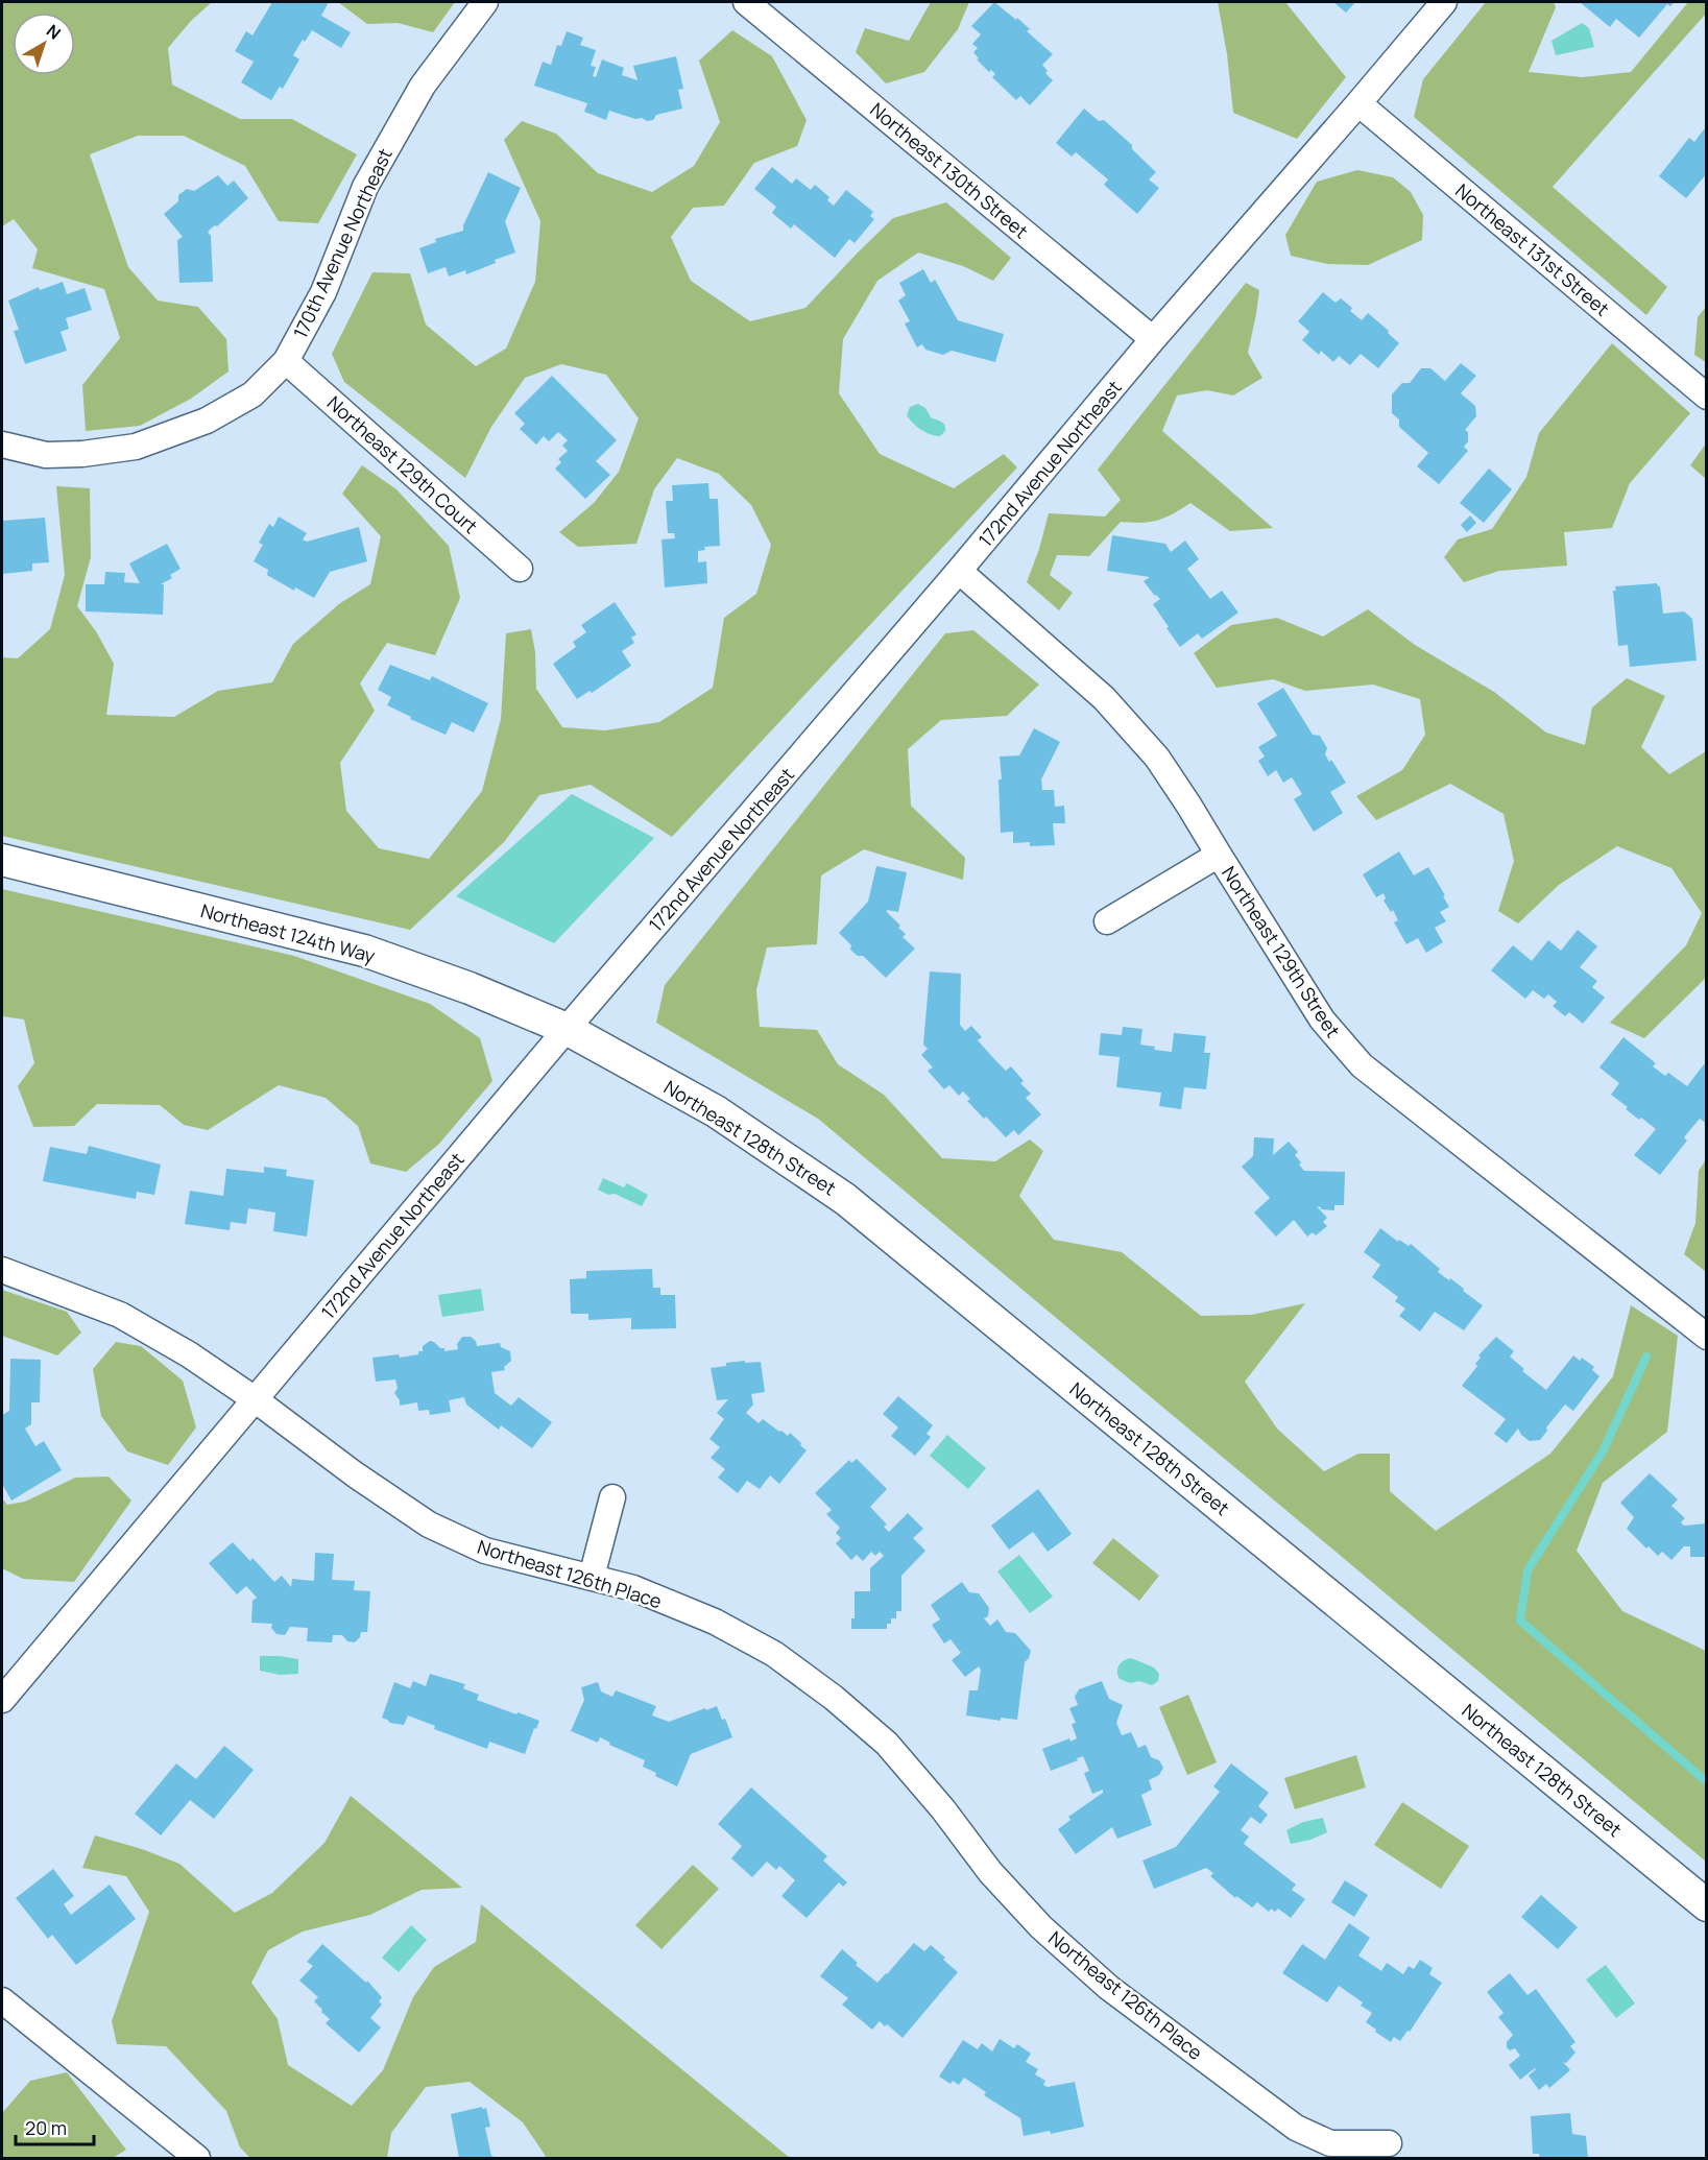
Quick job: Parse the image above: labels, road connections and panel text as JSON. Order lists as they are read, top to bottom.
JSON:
{
  "streets": {
    "street": [
      "Northeast 130th Street",
      "170th Avenue Northeast",
      "Northeast 131st Street",
      "172nd Avenue Northeast",
      "Northeast 129th Court",
      "Northeast 124th Way",
      "Northeast 129th Street",
      "Northeast 128th Street",
      "Northeast 126th Place"
    ]
  },
  "crossings": [
    ["Northeast 130th Street", "172nd Avenue Northeast"],
    ["170th Avenue Northeast", "Northeast 129th Court"],
    ["Northeast 131st Street", "172nd Avenue Northeast"],
    ["172nd Avenue Northeast", "Northeast 124th Way"],
    ["172nd Avenue Northeast", "Northeast 129th Street"],
    ["172nd Avenue Northeast", "Northeast 128th Street"],
    ["172nd Avenue Northeast", "Northeast 126th Place"],
    ["Northeast 124th Way", "Northeast 128th Street"]
  ],
  "scale_bar": "20 m",
  "north": "top right"
}
